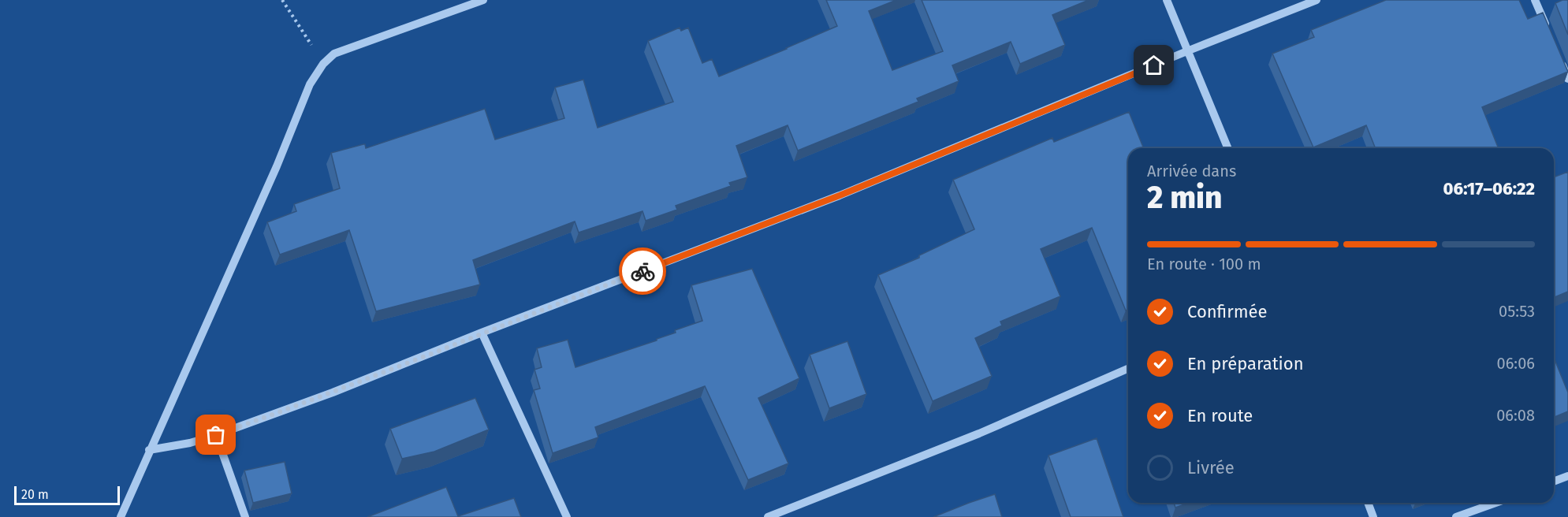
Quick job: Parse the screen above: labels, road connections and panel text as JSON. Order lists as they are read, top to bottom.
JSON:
{
  "scale_bar": "20 m",
  "page": {
    "heading": ["2 min", "Arrivée dans", "06:17–06:22"],
    "bar": "En route · 100 m",
    "list": [
      ["Confirmée", "05:53"],
      ["En préparation", "06:06"],
      ["En route", "06:08"],
      "Livrée"
    ],
    "scale": "20 m"
  }
}
